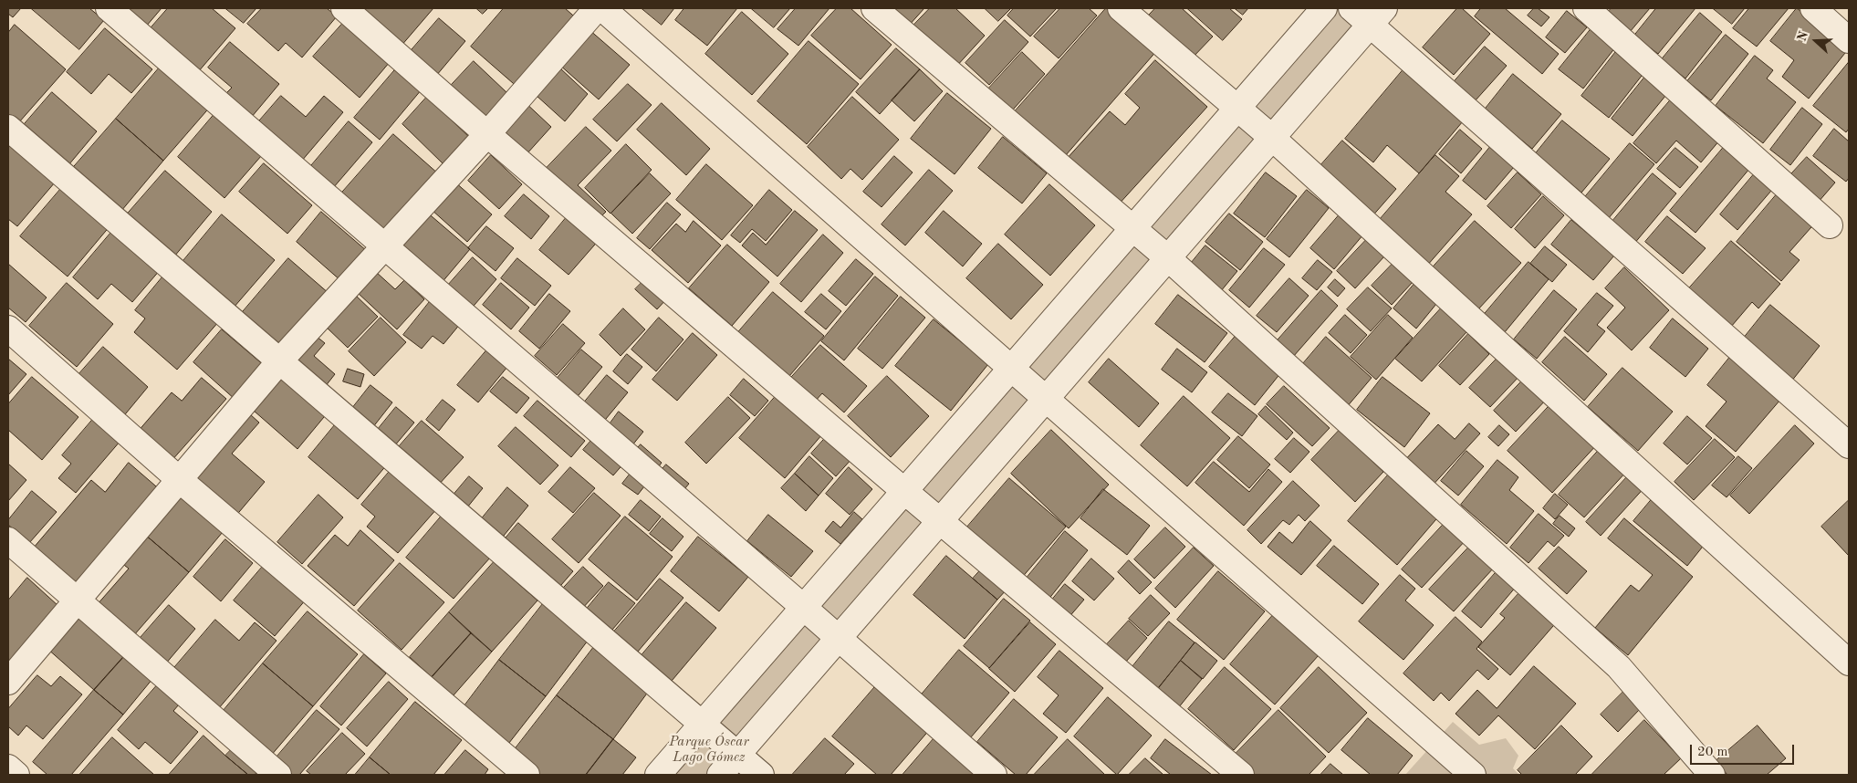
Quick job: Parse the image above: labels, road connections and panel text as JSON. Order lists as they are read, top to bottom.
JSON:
{
  "parks": ["Parque Óscar Lago Gómez"],
  "scale_bar": "20 m",
  "north": "left"
}
